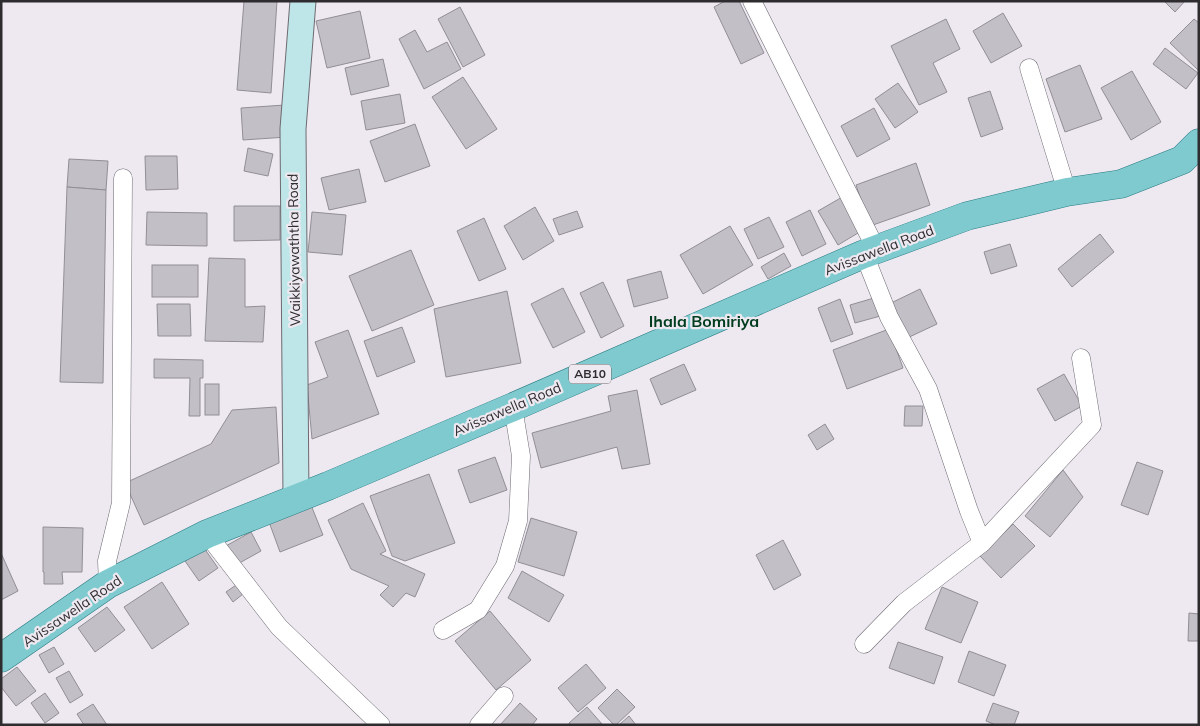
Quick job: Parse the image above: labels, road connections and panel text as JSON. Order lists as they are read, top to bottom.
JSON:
{
  "streets": {
    "main road": ["Avissawella Road", "AB10"],
    "street": ["Waikkiyawaththa Road"]
  },
  "crossings": [
    ["Waikkiyawaththa Road", "Avissawella Road"]
  ],
  "districts": ["Ihala Bomiriya"]
}
